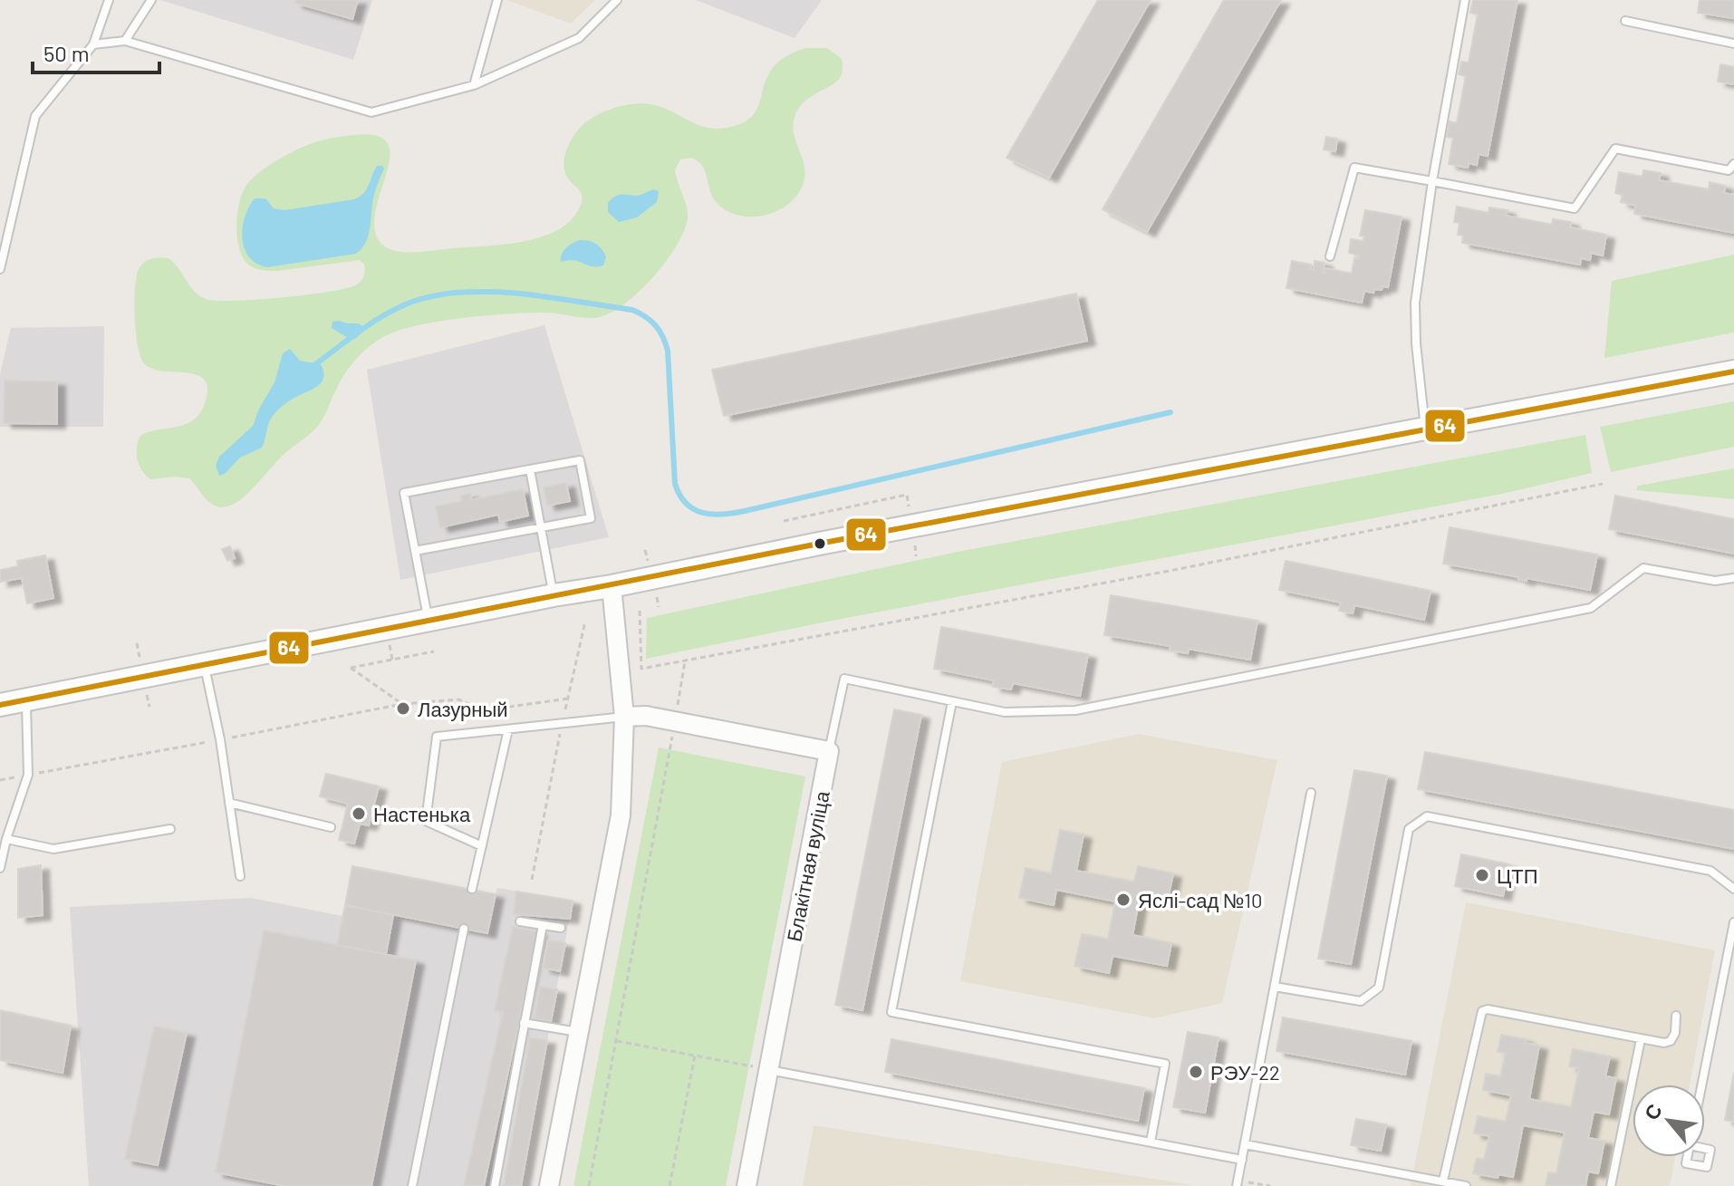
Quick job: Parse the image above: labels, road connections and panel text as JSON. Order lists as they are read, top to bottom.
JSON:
{
  "streets": {
    "street": ["Блакітная вуліца"]
  },
  "places": [
    "Лазурный",
    "Настенька",
    "ЦТП",
    "Яслі-сад №10",
    "РЭУ-22"
  ],
  "lines": ["transit line 64"],
  "scale_bar": "50 m",
  "north": "top left"
}
